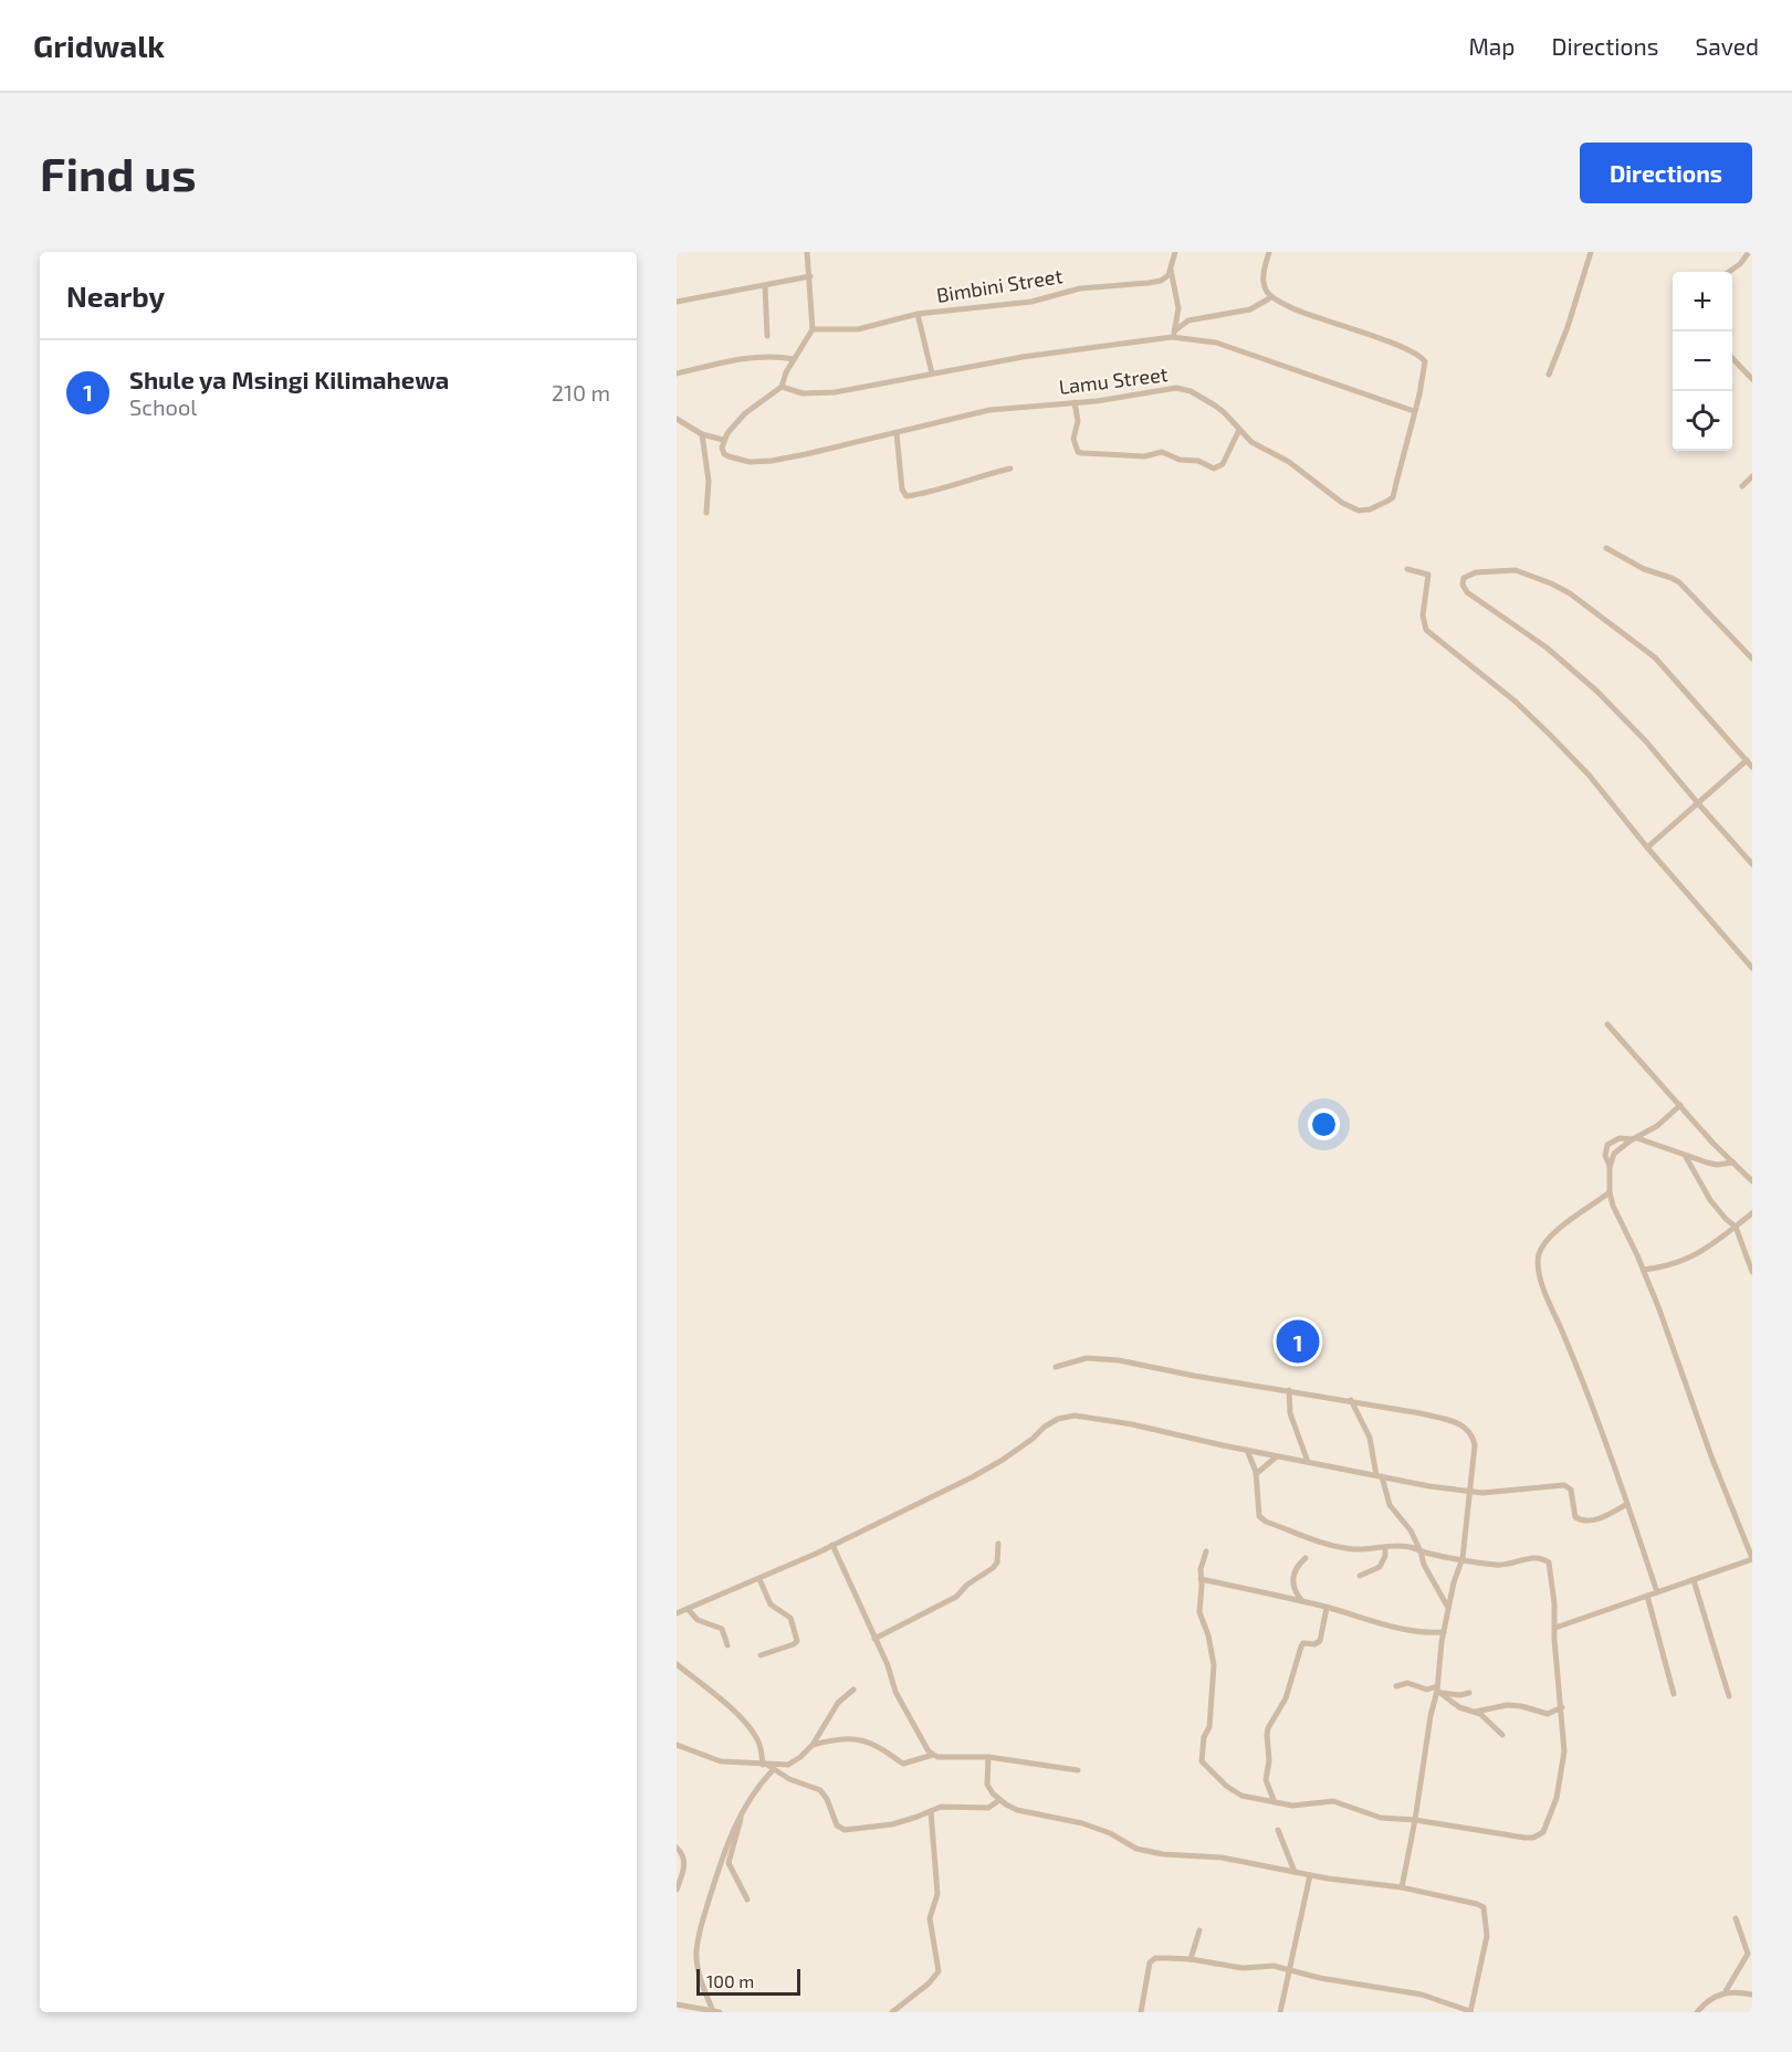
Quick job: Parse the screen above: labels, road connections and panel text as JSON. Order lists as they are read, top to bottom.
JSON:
{
  "streets": {
    "street": ["Bimbini Street", "Lamu Street"]
  },
  "scale_bar": "100 m",
  "page": {
    "header": "Gridwalk",
    "nav": ["Map", "Directions", "Saved"],
    "buttons": "Directions",
    "title": "Find us",
    "heading": "Nearby",
    "map_buttons": ["+", "−"],
    "list": [
      {
        "mark": "1",
        "name": "Shule ya Msingi Kilimahewa",
        "note": "School",
        "value": "210 m"
      }
    ],
    "pins": "1",
    "scale": "100 m"
  }
}
